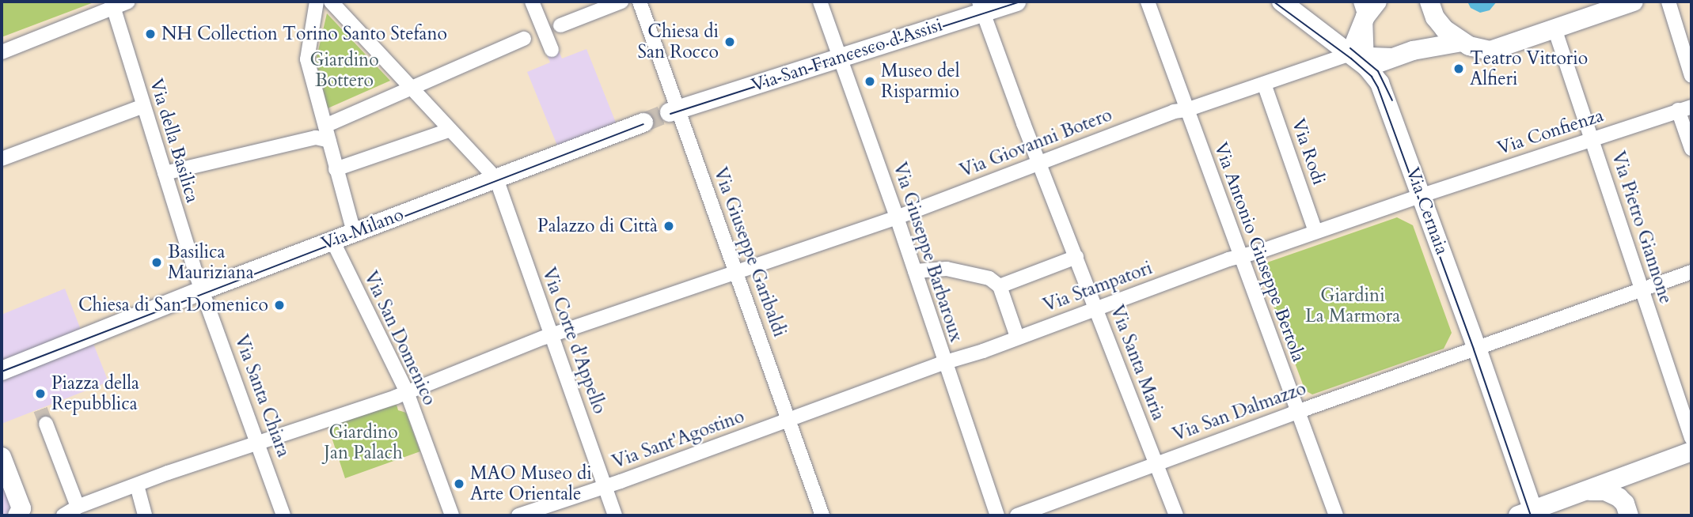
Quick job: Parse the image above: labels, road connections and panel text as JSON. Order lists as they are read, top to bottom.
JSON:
{
  "streets": {
    "street": [
      "Via San Francesco d'Assisi",
      "Via Confienza",
      "Via della Basilica",
      "Via Giovanni Botero",
      "Via Rodi",
      "Via Cernaia",
      "Via Pietro Giannone",
      "Via Milano",
      "Via Giuseppe Garibaldi",
      "Via Giuseppe Barbaroux",
      "Via Antonio Giuseppe Bertola",
      "Via Stampatori",
      "Via San Domenico",
      "Via Corte d'Appello",
      "Via Santa Maria",
      "Via Santa Chiara",
      "Via San Dalmazzo",
      "Via Sant'Agostino"
    ]
  },
  "crossings": [
    ["Via San Francesco d'Assisi", "Via Giuseppe Garibaldi"],
    ["Via San Francesco d'Assisi", "Via Giuseppe Barbaroux"],
    ["Via San Francesco d'Assisi", "Via Santa Maria"],
    ["Via Confienza", "Via Cernaia"],
    ["Via Confienza", "Via Pietro Giannone"],
    ["Via Confienza", "Via Stampatori"],
    ["Via della Basilica", "Via Milano"],
    ["Via della Basilica", "Via Santa Chiara"],
    ["Via Giovanni Botero", "Via Rodi"],
    ["Via Giovanni Botero", "Via Cernaia"],
    ["Via Giovanni Botero", "Via Giuseppe Garibaldi"],
    ["Via Giovanni Botero", "Via Giuseppe Barbaroux"],
    ["Via Giovanni Botero", "Via Antonio Giuseppe Bertola"],
    ["Via Giovanni Botero", "Via San Domenico"],
    ["Via Giovanni Botero", "Via Corte d'Appello"],
    ["Via Giovanni Botero", "Via Santa Maria"],
    ["Via Giovanni Botero", "Via Santa Chiara"],
    ["Via Rodi", "Via Stampatori"],
    ["Via Cernaia", "Via Stampatori"],
    ["Via Cernaia", "Via San Dalmazzo"],
    ["Via Pietro Giannone", "Via San Dalmazzo"],
    ["Via Milano", "Via San Domenico"],
    ["Via Milano", "Via Corte d'Appello"],
    ["Via Milano", "Via Santa Chiara"],
    ["Via Giuseppe Garibaldi", "Via Stampatori"],
    ["Via Giuseppe Garibaldi", "Via Sant'Agostino"],
    ["Via Giuseppe Barbaroux", "Via Stampatori"],
    ["Via Antonio Giuseppe Bertola", "Via Stampatori"],
    ["Via Antonio Giuseppe Bertola", "Via San Dalmazzo"],
    ["Via Stampatori", "Via Santa Maria"],
    ["Via Stampatori", "Via Sant'Agostino"],
    ["Via Corte d'Appello", "Via Sant'Agostino"],
    ["Via Santa Maria", "Via San Dalmazzo"]
  ],
  "parks": ["Giardino Bottero", "Giardini La Marmora", "Giardino Jan Palach"],
  "places": [
    "NH Collection Torino Santo Stefano",
    "Chiesa di San Rocco",
    "Teatro Vittorio Alfieri",
    "Museo del Risparmio",
    "Palazzo di Città",
    "Basilica Mauriziana",
    "Chiesa di San Domenico",
    "Piazza della Repubblica",
    "MAO Museo di Arte Orientale"
  ]
}
